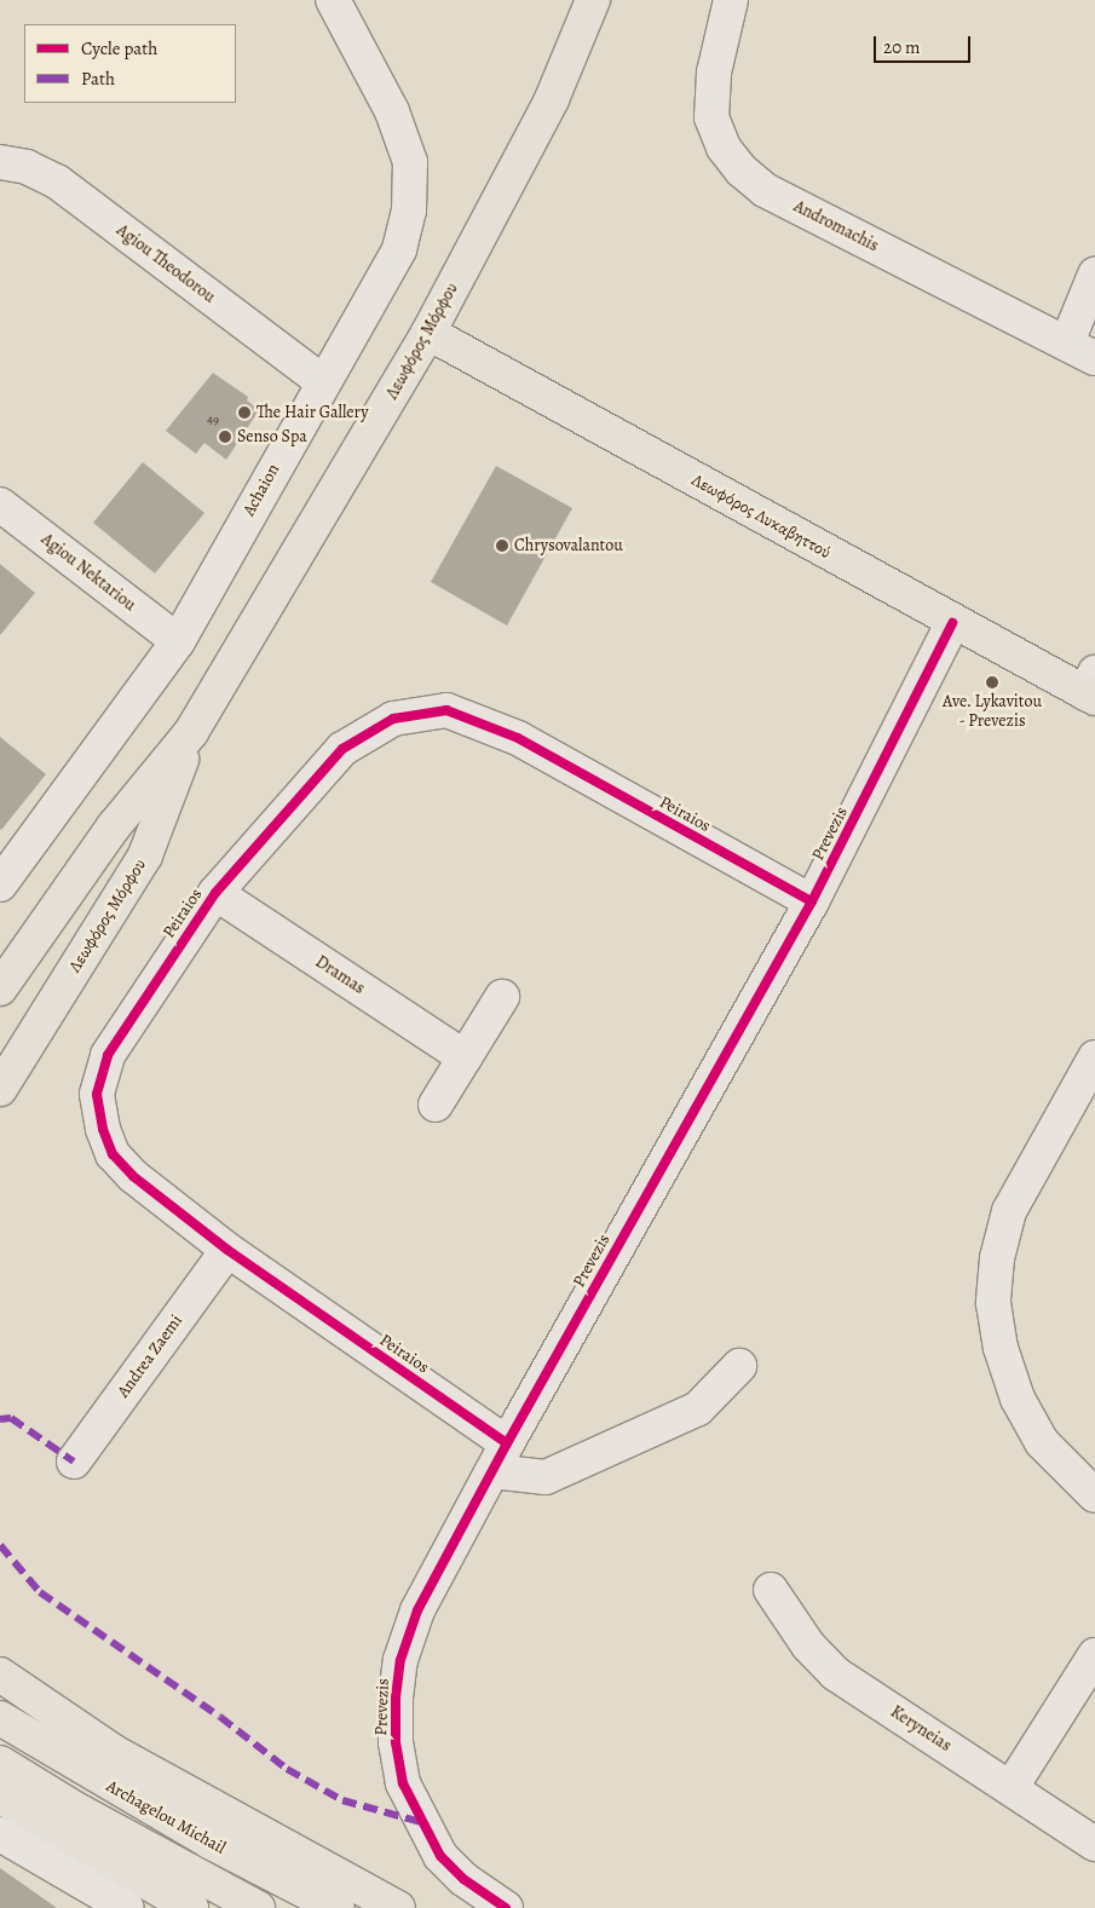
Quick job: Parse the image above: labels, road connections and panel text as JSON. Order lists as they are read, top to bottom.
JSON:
{
  "streets": {
    "main road": ["Λεωφόρος Μόρφου", "Λεωφόρος Λυκαβηττού", "Archagelou Michail"],
    "street": [
      "Andromachis",
      "Agiou Theodorou",
      "Achaion",
      "Agiou Nektariou",
      "Peiraios",
      "Prevezis",
      "Dramas",
      "Andrea Zaemi",
      "Keryneias"
    ]
  },
  "crossings": [
    ["Agiou Theodorou", "Achaion"],
    ["Λεωφόρος Μόρφου", "Λεωφόρος Λυκαβηττού"],
    ["Achaion", "Agiou Nektariou"],
    ["Λεωφόρος Λυκαβηττού", "Prevezis"],
    ["Peiraios", "Prevezis"],
    ["Peiraios", "Dramas"],
    ["Peiraios", "Andrea Zaemi"]
  ],
  "places": [
    "The Hair Gallery",
    "Senso Spa",
    "Chrysovalantou",
    "Ave. Lykavitou - Prevezis"
  ],
  "house_numbers": ["49"],
  "legend": ["Cycle path", "Path"],
  "scale_bar": "20 m"
}
